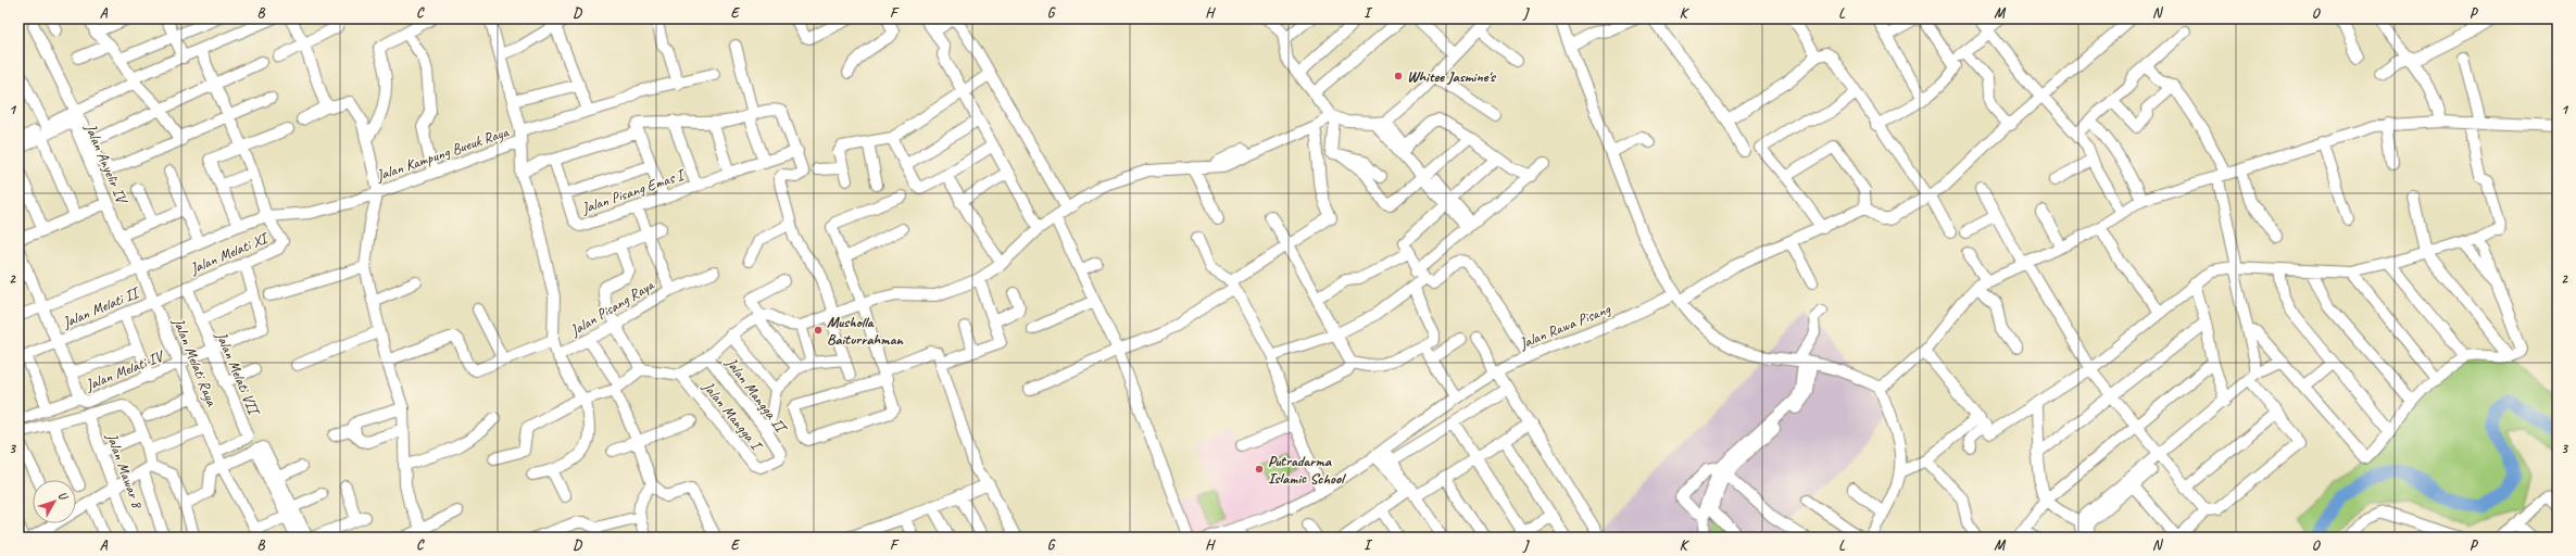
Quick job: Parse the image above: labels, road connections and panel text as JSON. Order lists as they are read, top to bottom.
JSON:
{
  "streets": {
    "street": [
      "Jalan Kampung Bueuk Raya",
      "Jalan Anyelir IV",
      "Jalan Pisang Emas I",
      "Jalan Melati XI",
      "Jalan Melati II",
      "Jalan Pisang Raya",
      "Jalan Rawa Pisang",
      "Jalan Melati Raya",
      "Jalan Melati IV",
      "Jalan Melati VII",
      "Jalan Mangga II",
      "Jalan Mangga I",
      "Jalan Mawar 8"
    ]
  },
  "crossings": [
    ["Jalan Kampung Bueuk Raya", "Jalan Anyelir IV"],
    ["Jalan Kampung Bueuk Raya", "Jalan Melati XI"],
    ["Jalan Kampung Bueuk Raya", "Jalan Pisang Raya"],
    ["Jalan Kampung Bueuk Raya", "Jalan Melati Raya"],
    ["Jalan Anyelir IV", "Jalan Melati Raya"],
    ["Jalan Pisang Emas I", "Jalan Pisang Raya"],
    ["Jalan Melati XI", "Jalan Melati II"],
    ["Jalan Melati XI", "Jalan Melati Raya"],
    ["Jalan Melati XI", "Jalan Melati VII"],
    ["Jalan Melati II", "Jalan Melati Raya"],
    ["Jalan Melati Raya", "Jalan Melati IV"],
    ["Jalan Melati Raya", "Jalan Melati VII"],
    ["Jalan Melati IV", "Jalan Melati VII"],
    ["Jalan Mangga II", "Jalan Mangga I"]
  ],
  "places": ["Whitee Jasmine's", "Musholla Baiturrahman", "Putradarma Islamic School"],
  "north": "top right",
  "grid": {
    "columns": [
      "A",
      "B",
      "C",
      "D",
      "E",
      "F",
      "G",
      "H",
      "I",
      "J",
      "K",
      "L",
      "M",
      "N",
      "O",
      "P"
    ],
    "rows": ["1", "2", "3"]
  }
}
